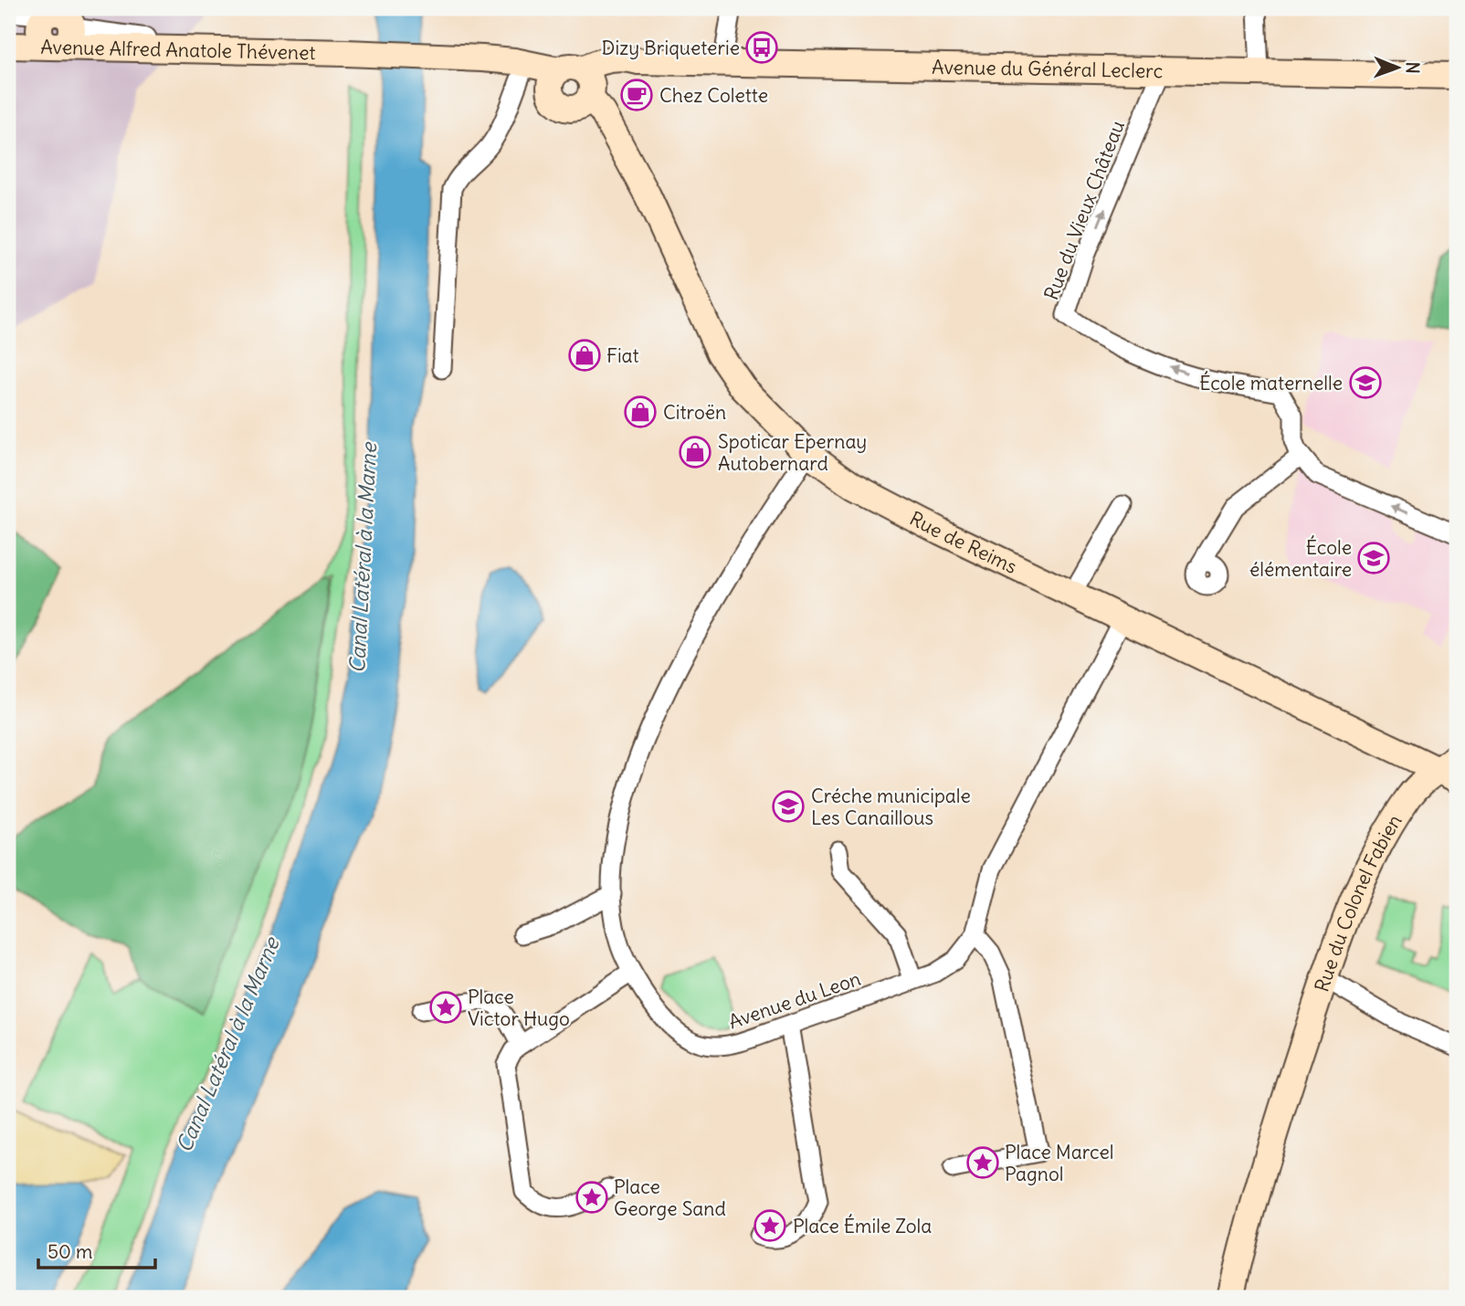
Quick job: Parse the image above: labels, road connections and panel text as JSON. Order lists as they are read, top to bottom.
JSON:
{
  "streets": {
    "main road": [
      "Avenue Alfred Anatole Thévenet",
      "Avenue du Général Leclerc",
      "Rue de Reims",
      "Rue du Colonel Fabien"
    ],
    "street": ["Rue du Vieux Château", "Avenue du Leon"]
  },
  "crossings": [
    ["Avenue Alfred Anatole Thévenet", "Avenue du Général Leclerc"],
    ["Avenue Alfred Anatole Thévenet", "Rue de Reims"],
    ["Avenue du Général Leclerc", "Rue du Vieux Château"],
    ["Avenue du Général Leclerc", "Rue de Reims"],
    ["Rue de Reims", "Rue du Colonel Fabien"],
    ["Rue de Reims", "Avenue du Leon"]
  ],
  "water": ["Canal Latéral à la Marne"],
  "places": {
    "bus stop": ["Dizy Briqueterie"],
    "cafe": ["Chez Colette"],
    "shop": ["Fiat", "Citroën", "Spoticar Epernay Autobernard"],
    "school or university": ["École maternelle", "École élémentaire", "Créche municipale Les Canaillous"],
    "place": [
      "Place Victor Hugo",
      "Place Marcel Pagnol",
      "Place George Sand",
      "Place Émile Zola"
    ]
  },
  "scale_bar": "50 m",
  "north": "right"
}
